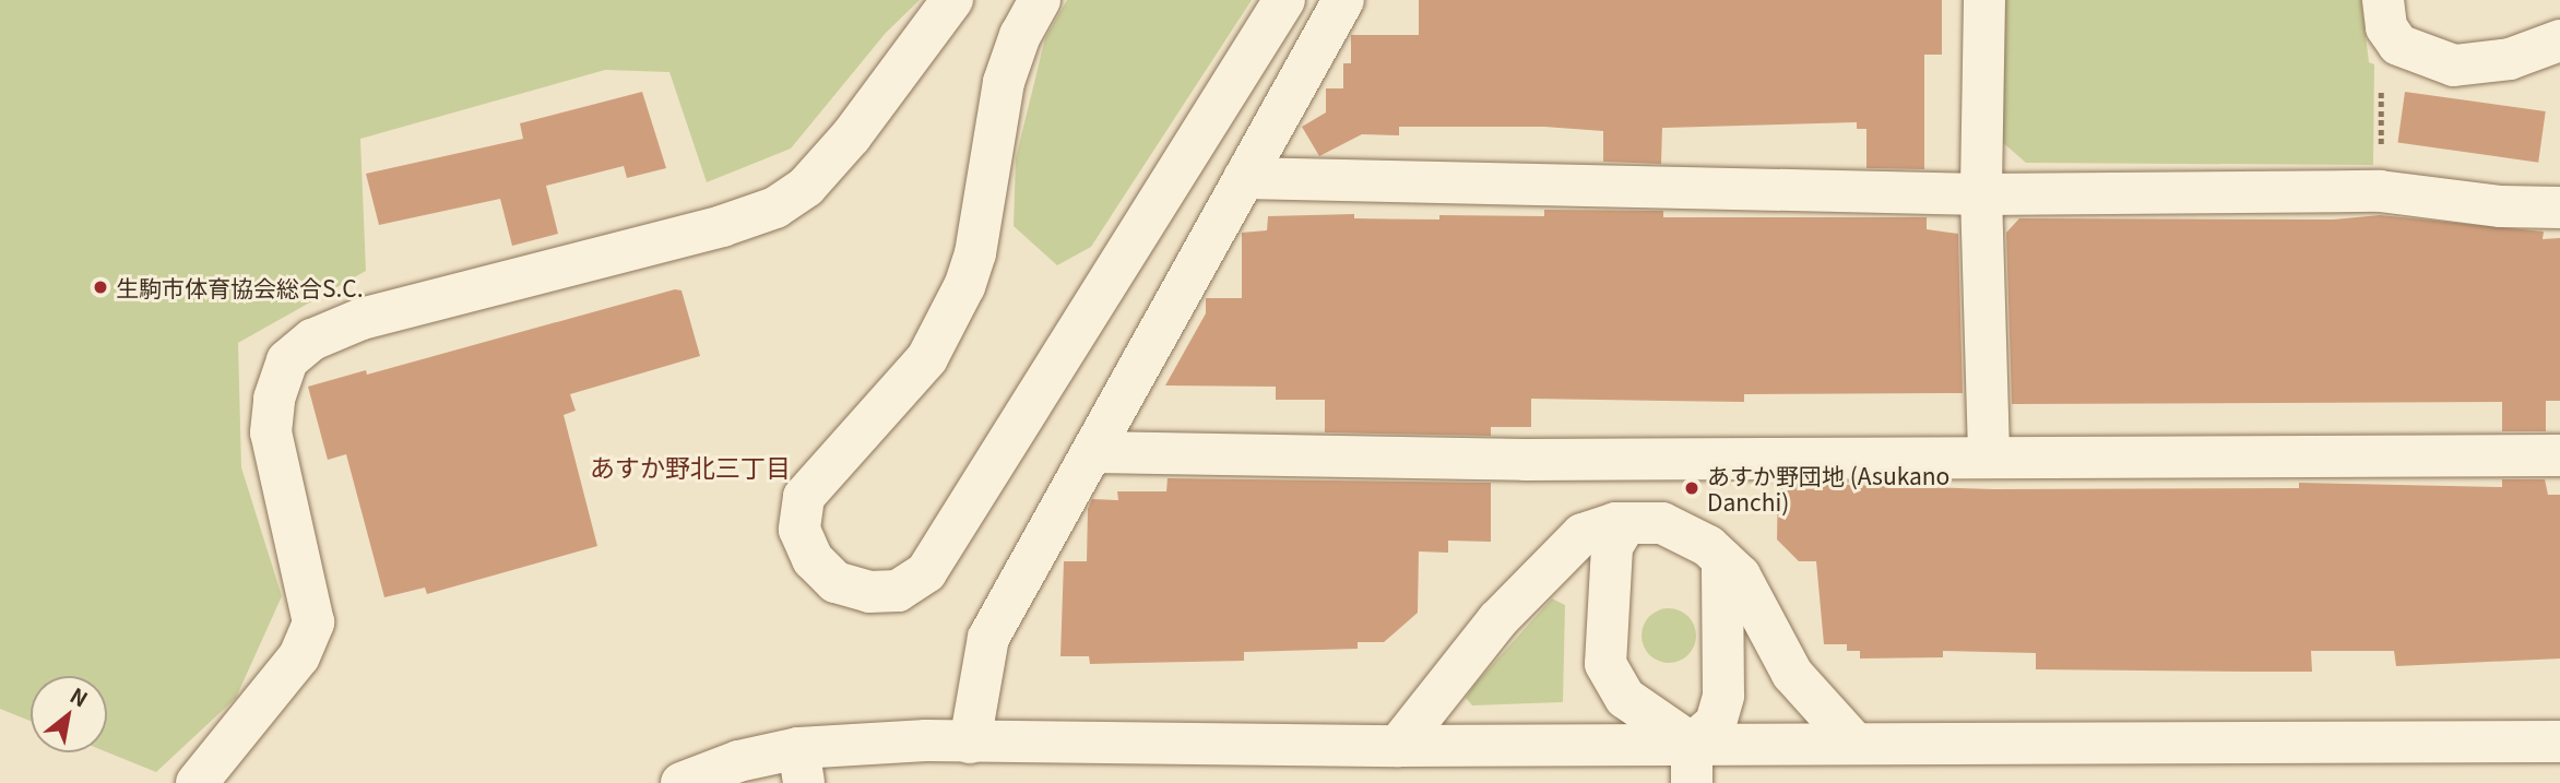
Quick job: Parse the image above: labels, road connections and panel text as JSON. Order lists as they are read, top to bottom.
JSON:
{
  "districts": ["あすか野北三丁目"],
  "places": ["生駒市体育協会総合S.C.", "あすか野団地 (Asukano Danchi)"],
  "north": "top right"
}
